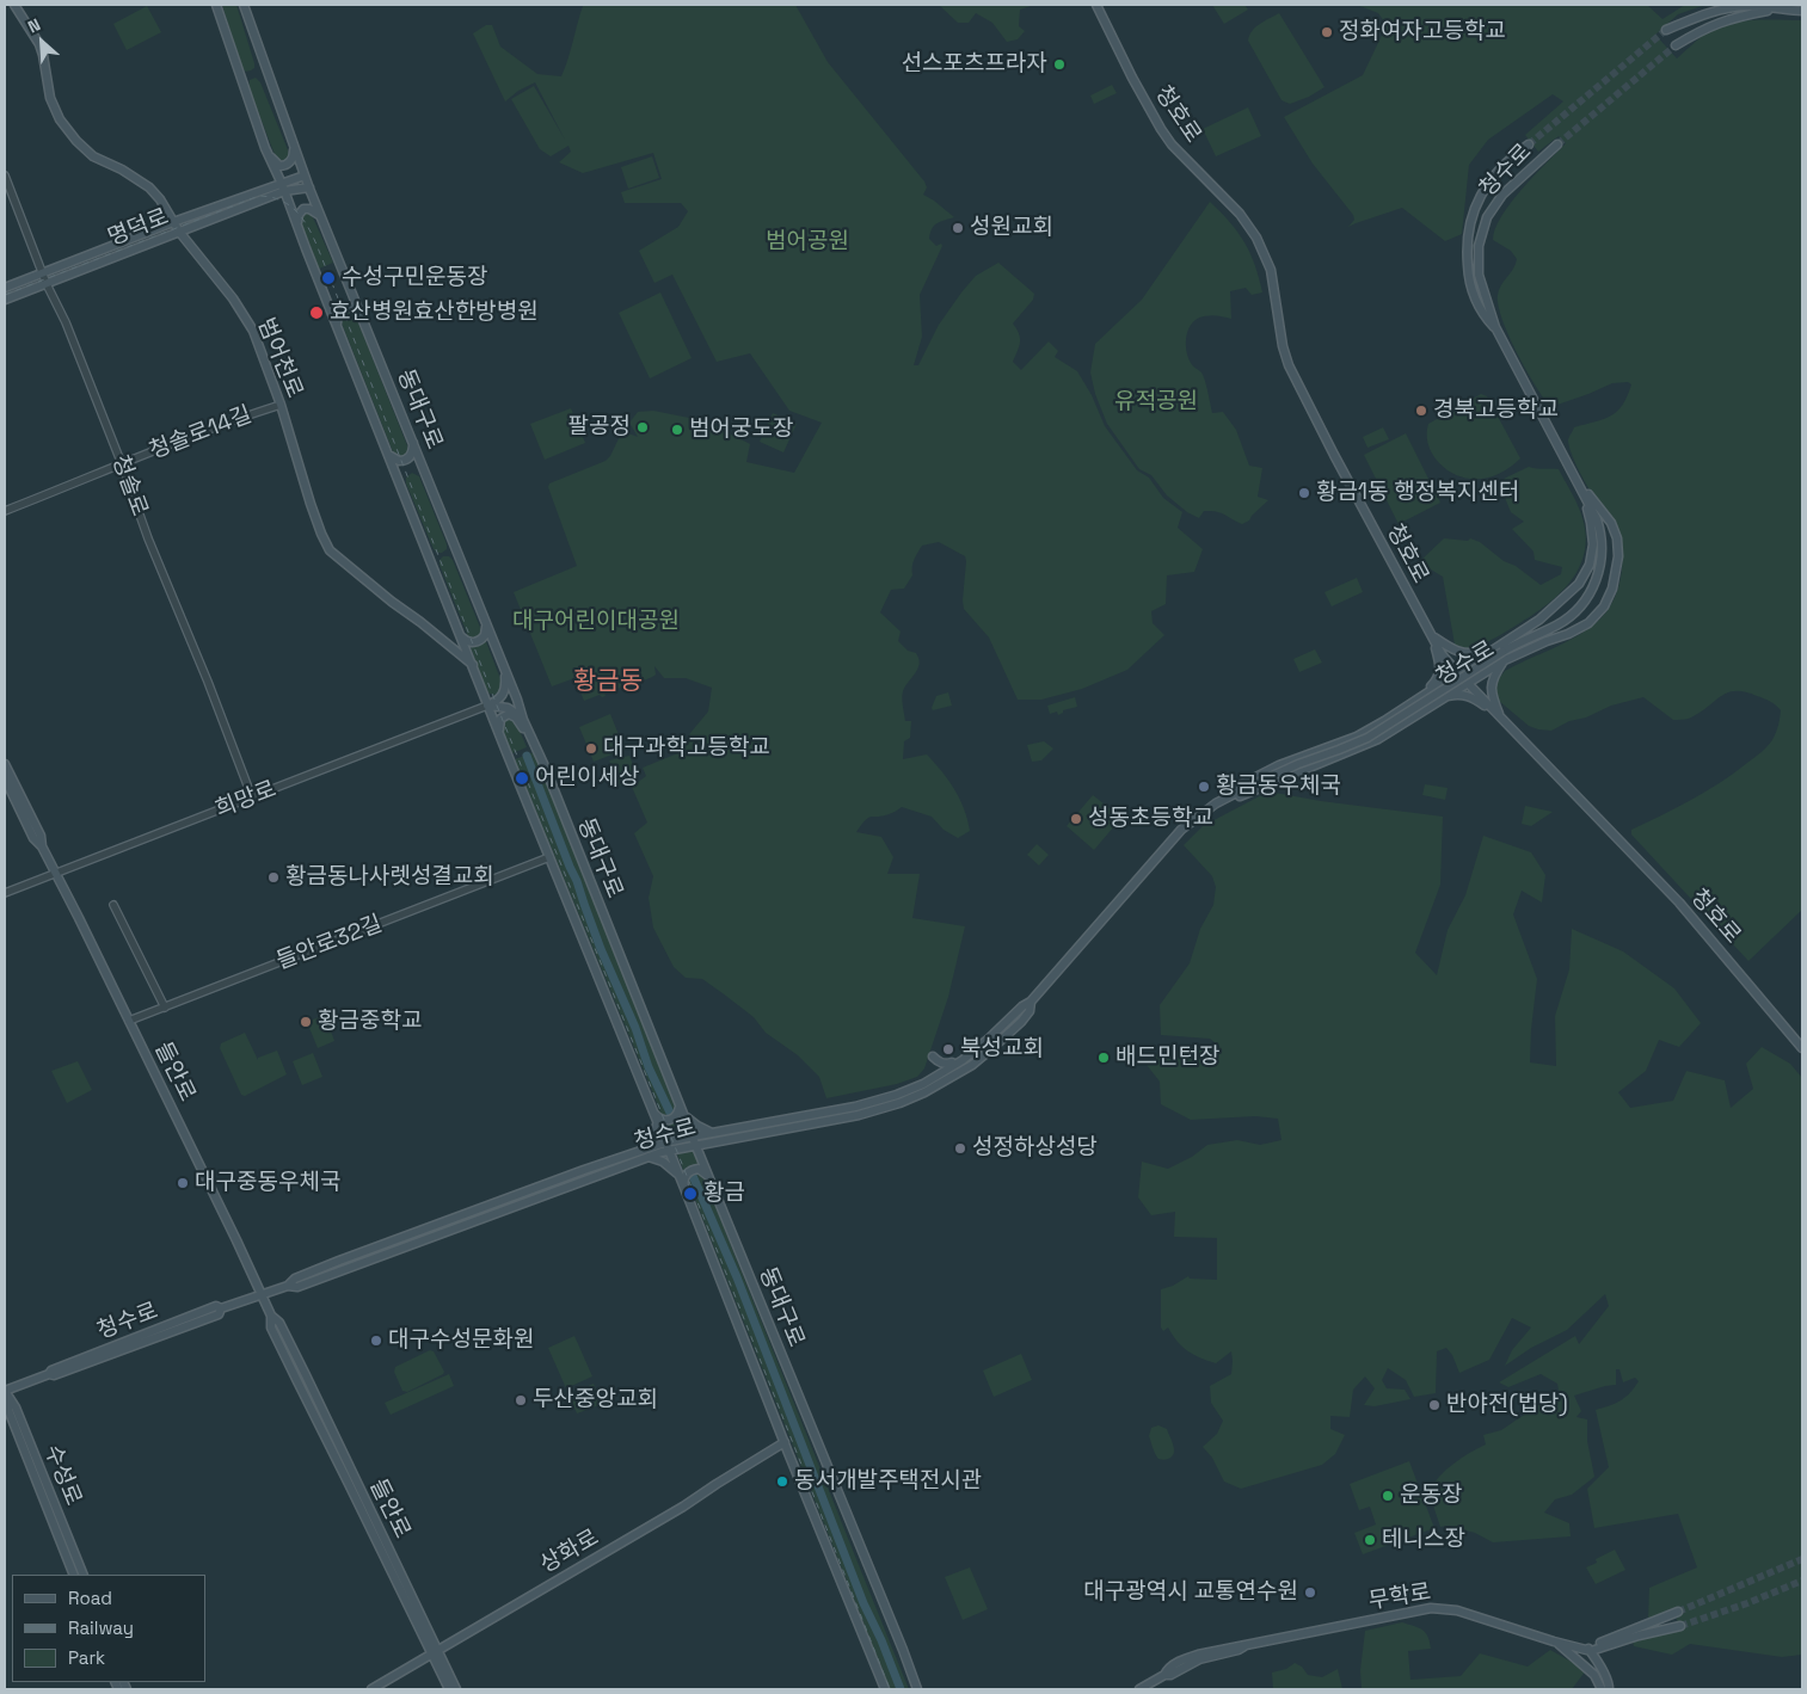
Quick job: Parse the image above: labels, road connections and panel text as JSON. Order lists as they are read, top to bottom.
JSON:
{
  "streets": {
    "main road": [
      "청호로",
      "청수로",
      "명덕로",
      "범어천로",
      "동대구로",
      "들안로",
      "수성로",
      "상화로",
      "무학로"
    ],
    "street": [
      "청솔로14길",
      "청솔로",
      "희망로",
      "들안로32길"
    ]
  },
  "crossings": [
    ["청호로", "청수로"],
    ["청수로", "동대구로"],
    ["청수로", "들안로"],
    ["청수로", "수성로"],
    ["명덕로", "범어천로"],
    ["명덕로", "동대구로"],
    ["명덕로", "청솔로"],
    ["범어천로", "동대구로"],
    ["범어천로", "청솔로14길"],
    ["동대구로", "희망로"],
    ["동대구로", "들안로32길"],
    ["동대구로", "상화로"],
    ["청솔로14길", "청솔로"],
    ["청솔로", "희망로"],
    ["희망로", "들안로"],
    ["들안로32길", "들안로"],
    ["들안로", "상화로"]
  ],
  "districts": ["황금동"],
  "parks": ["범어공원", "유적공원", "대구어린이대공원"],
  "places": [
    "정화여자고등학교",
    "선스포츠프라자",
    "성원교회",
    "수성구민운동장",
    "효산병원효산한방병원",
    "경북고등학교",
    "팔공정",
    "범어궁도장",
    "황금1동 행정복지센터",
    "대구과학고등학교",
    "어린이세상",
    "황금동우체국",
    "성동초등학교",
    "황금동나사렛성결교회",
    "황금중학교",
    "북성교회",
    "배드민턴장",
    "성정하상성당",
    "대구중동우체국",
    "황금",
    "대구수성문화원",
    "두산중앙교회",
    "반야전(법당)",
    "동서개발주택전시관",
    "운동장",
    "테니스장",
    "대구광역시 교통연수원"
  ],
  "legend": ["Road", "Railway", "Park"],
  "north": "top left"
}
